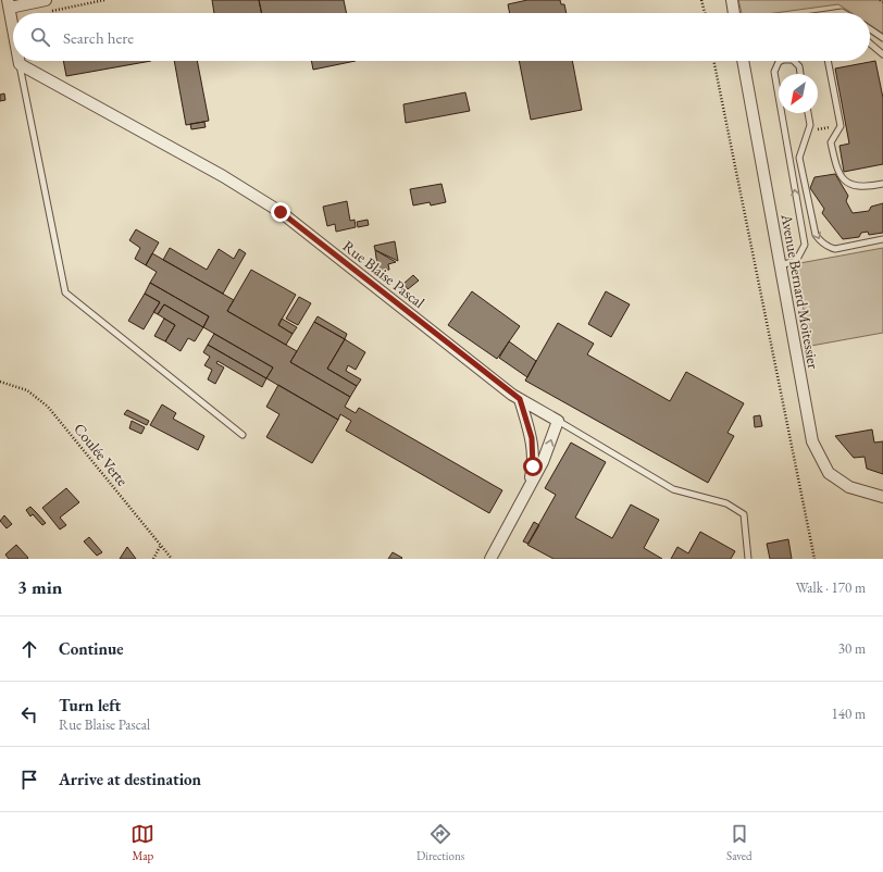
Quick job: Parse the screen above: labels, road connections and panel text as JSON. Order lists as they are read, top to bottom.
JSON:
{
  "streets": {
    "street": ["Rue Blaise Pascal", "Avenue Bernard Moitessier"],
    "path": ["Coulée Verte"]
  },
  "north": "bottom left",
  "page": {
    "search": "Search here",
    "heading": ["3 min", "Walk · 170 m"],
    "list": [
      ["Continue", "30 m"],
      ["Turn left", "Rue Blaise Pascal", "140 m"],
      "Arrive at destination"
    ],
    "nav": ["Map", "Directions", "Saved"]
  }
}
